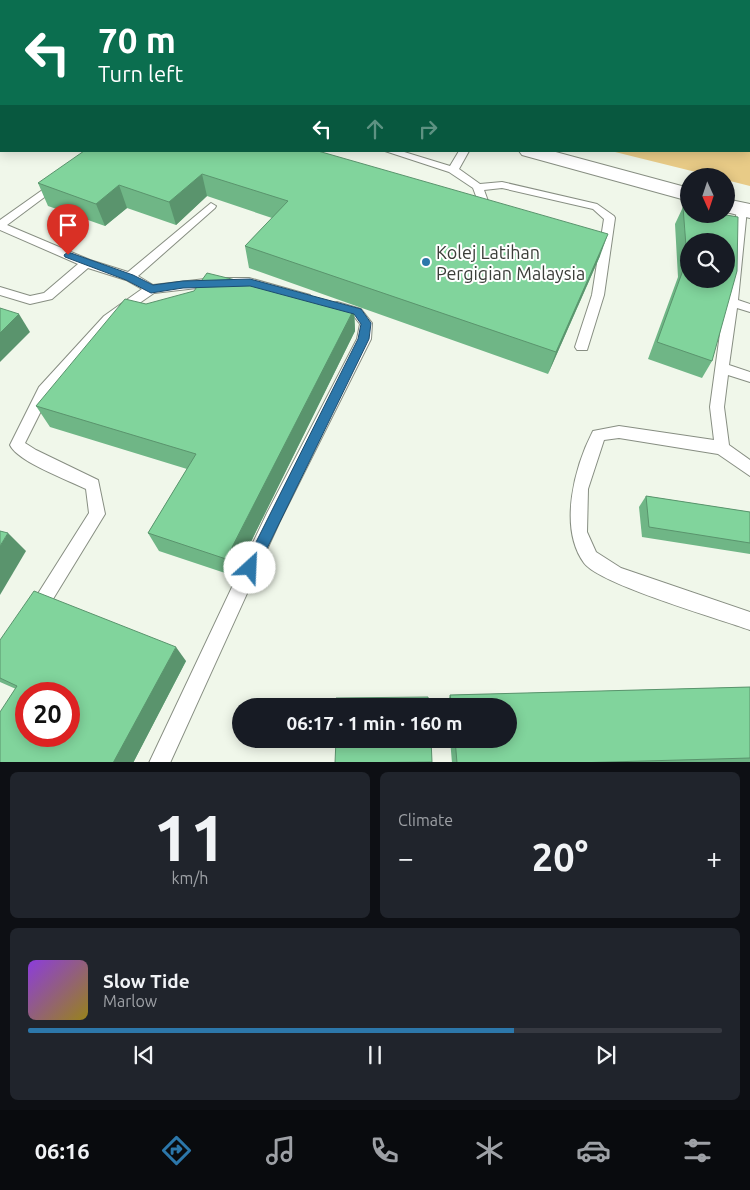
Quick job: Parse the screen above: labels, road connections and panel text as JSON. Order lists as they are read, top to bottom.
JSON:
{
  "places": ["Kolej Latihan Pergigian Malaysia"],
  "north": "bottom",
  "page": {
    "turn": ["70 m", "Turn left"],
    "limit": "20",
    "trip": "06:17 · 1 min · 160 m",
    "tile": [
      ["11", "km/h"],
      "Climate"
    ],
    "heat": ["−", "20°", "+"],
    "song": ["Slow Tide", "Marlow"],
    "tabs": "06:16"
  }
}
